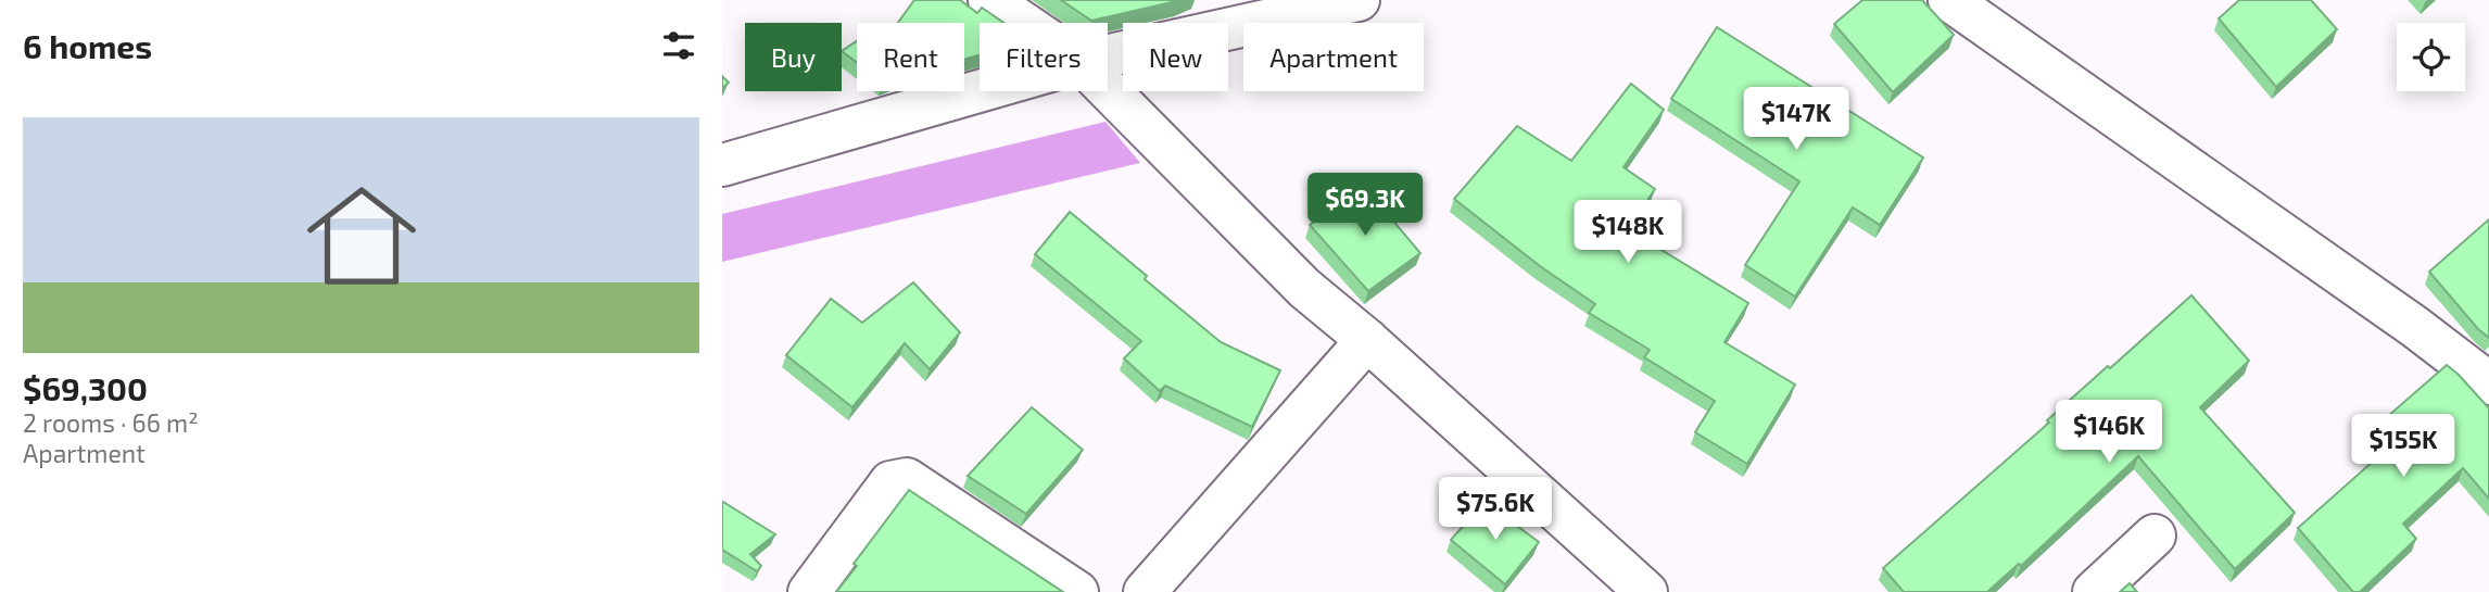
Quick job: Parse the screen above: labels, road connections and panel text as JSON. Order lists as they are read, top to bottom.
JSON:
{
  "page": {
    "heading": "6 homes",
    "chip": [
      "Buy",
      "Rent",
      "Filters",
      "New",
      "Apartment"
    ],
    "price": [
      "$147K",
      "$69.3K",
      "$148K",
      "$146K",
      "$155K",
      "$75.6K"
    ],
    "list": [
      {
        "name": "$69,300",
        "note": "2 rooms · 66 m² · Apartment"
      }
    ]
  }
}
